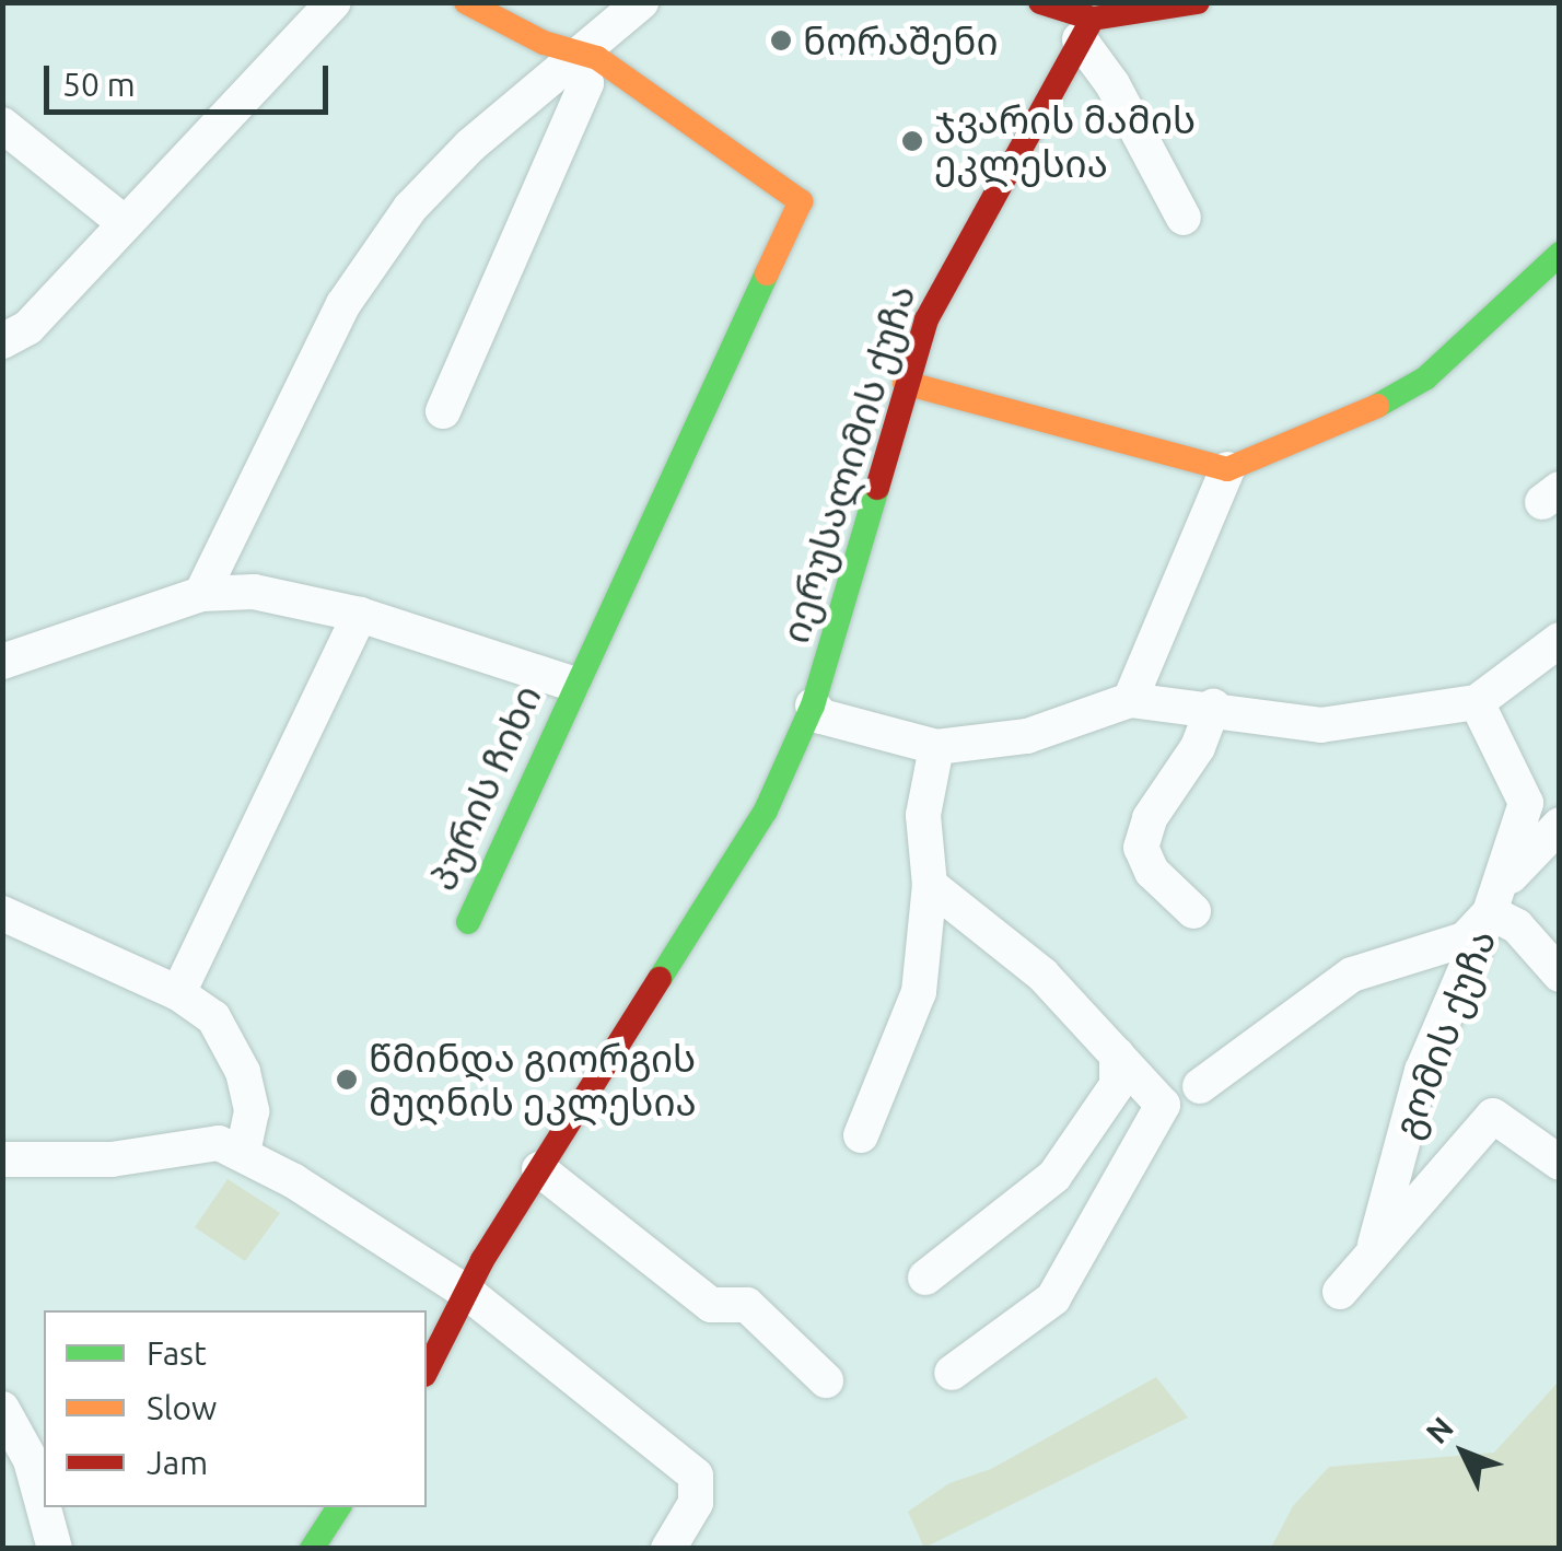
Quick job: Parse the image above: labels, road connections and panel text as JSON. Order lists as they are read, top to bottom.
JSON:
{
  "streets": {
    "street": ["იერუსალიმის ქუჩა", "პურის ჩიხი", "გომის ქუჩა"]
  },
  "places": ["ნორაშენი", "ჯვარის მამის ეკლესია", "წმინდა გიორგის მუღნის ეკლესია"],
  "legend": ["Fast", "Slow", "Jam"],
  "scale_bar": "50 m",
  "north": "top left"
}
